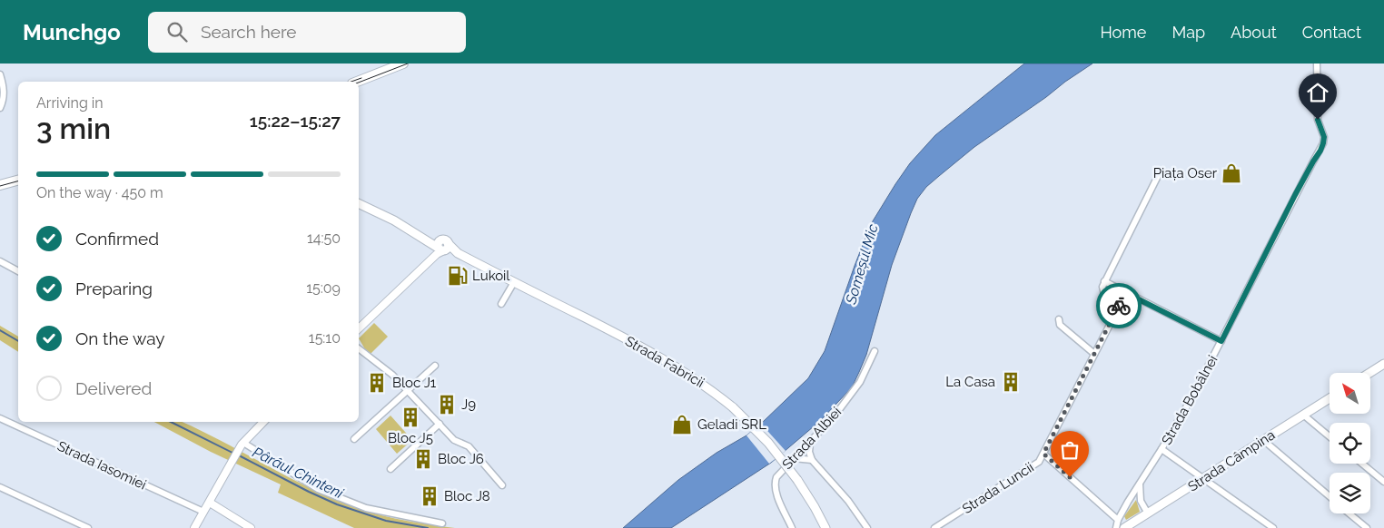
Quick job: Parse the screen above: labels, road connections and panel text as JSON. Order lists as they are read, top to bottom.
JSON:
{
  "streets": {
    "main road": ["Strada Fabricii", "Strada Câmpina"],
    "street": [
      "Strada Bobâlnei",
      "Strada Albiei",
      "Strada Iasomiei",
      "Strada Luncii"
    ]
  },
  "water": ["Someșul Mic", "Pârâul Chinteni"],
  "places": {
    "shop": ["Piața Oser", "Geladi SRL"],
    "fuel station": ["Lukoil"],
    "building": [
      "La Casa",
      "Bloc J1",
      "J9",
      "Bloc J5",
      "Bloc J6",
      "Bloc J8"
    ]
  },
  "north": "top left",
  "page": {
    "header": "Munchgo",
    "search": "Search here",
    "nav": [
      "Home",
      "Map",
      "About",
      "Contact"
    ],
    "heading": ["3 min", "Arriving in", "15:22–15:27"],
    "bar": "On the way · 450 m",
    "list": [
      ["Confirmed", "14:50"],
      ["Preparing", "15:09"],
      ["On the way", "15:10"],
      "Delivered"
    ]
  }
}
